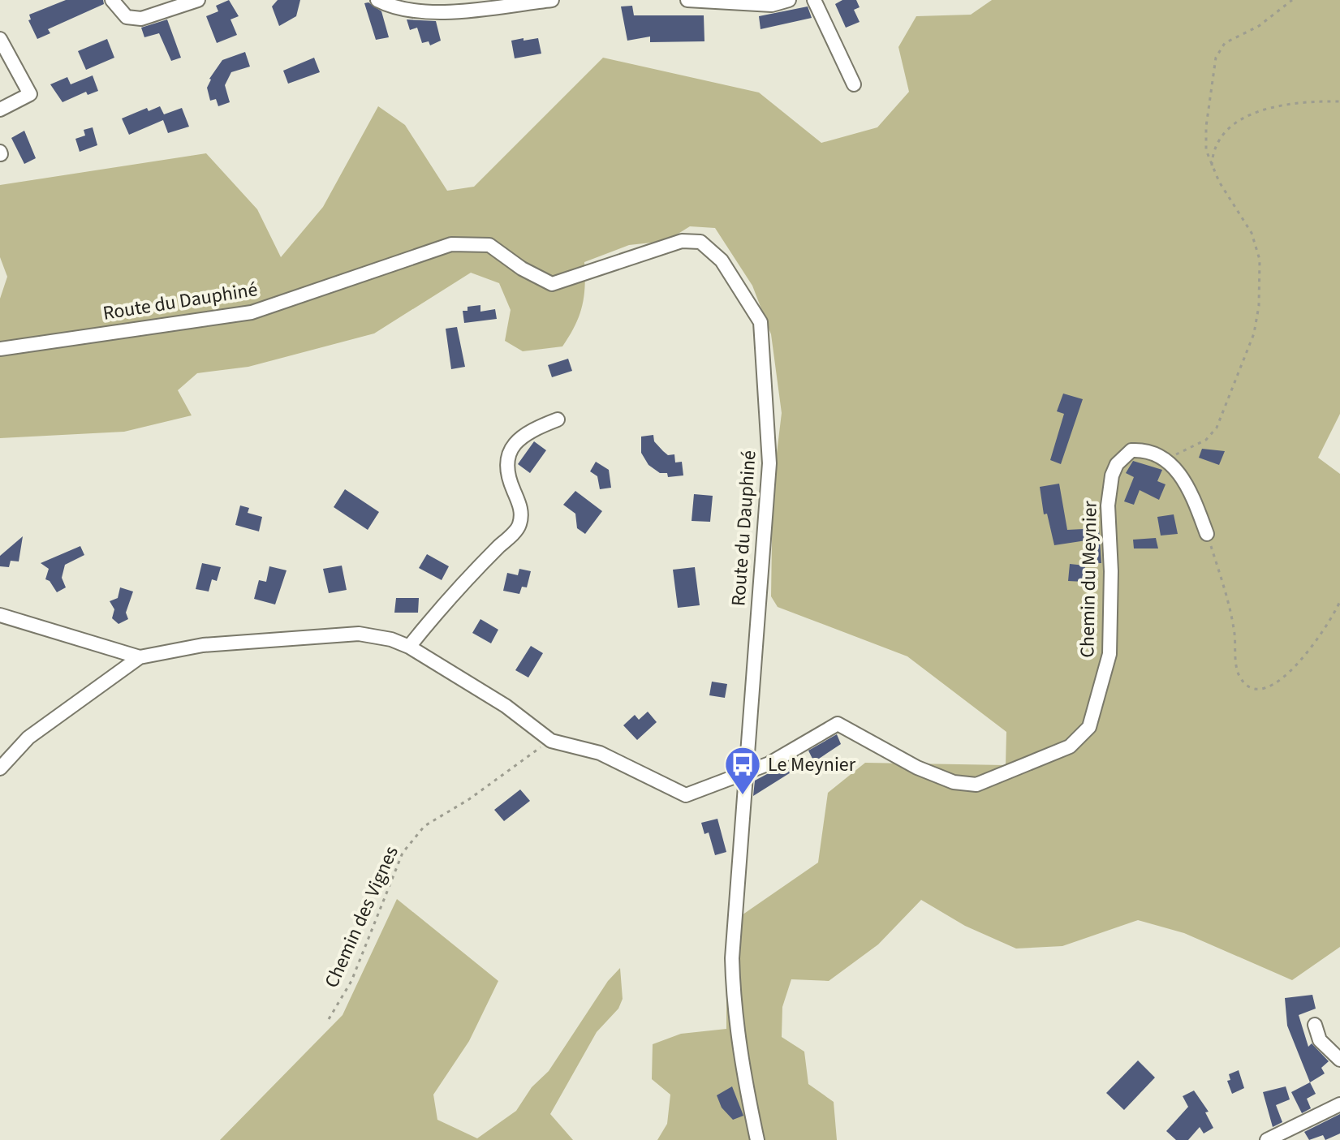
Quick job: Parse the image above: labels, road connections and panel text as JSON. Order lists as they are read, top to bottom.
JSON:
{
  "streets": {
    "street": ["Route du Dauphiné", "Chemin du Meynier"],
    "path": ["Chemin des Vignes"]
  },
  "crossings": [
    ["Route du Dauphiné", "Chemin du Meynier"]
  ],
  "places": {
    "bus stop": ["Le Meynier"]
  }
}
